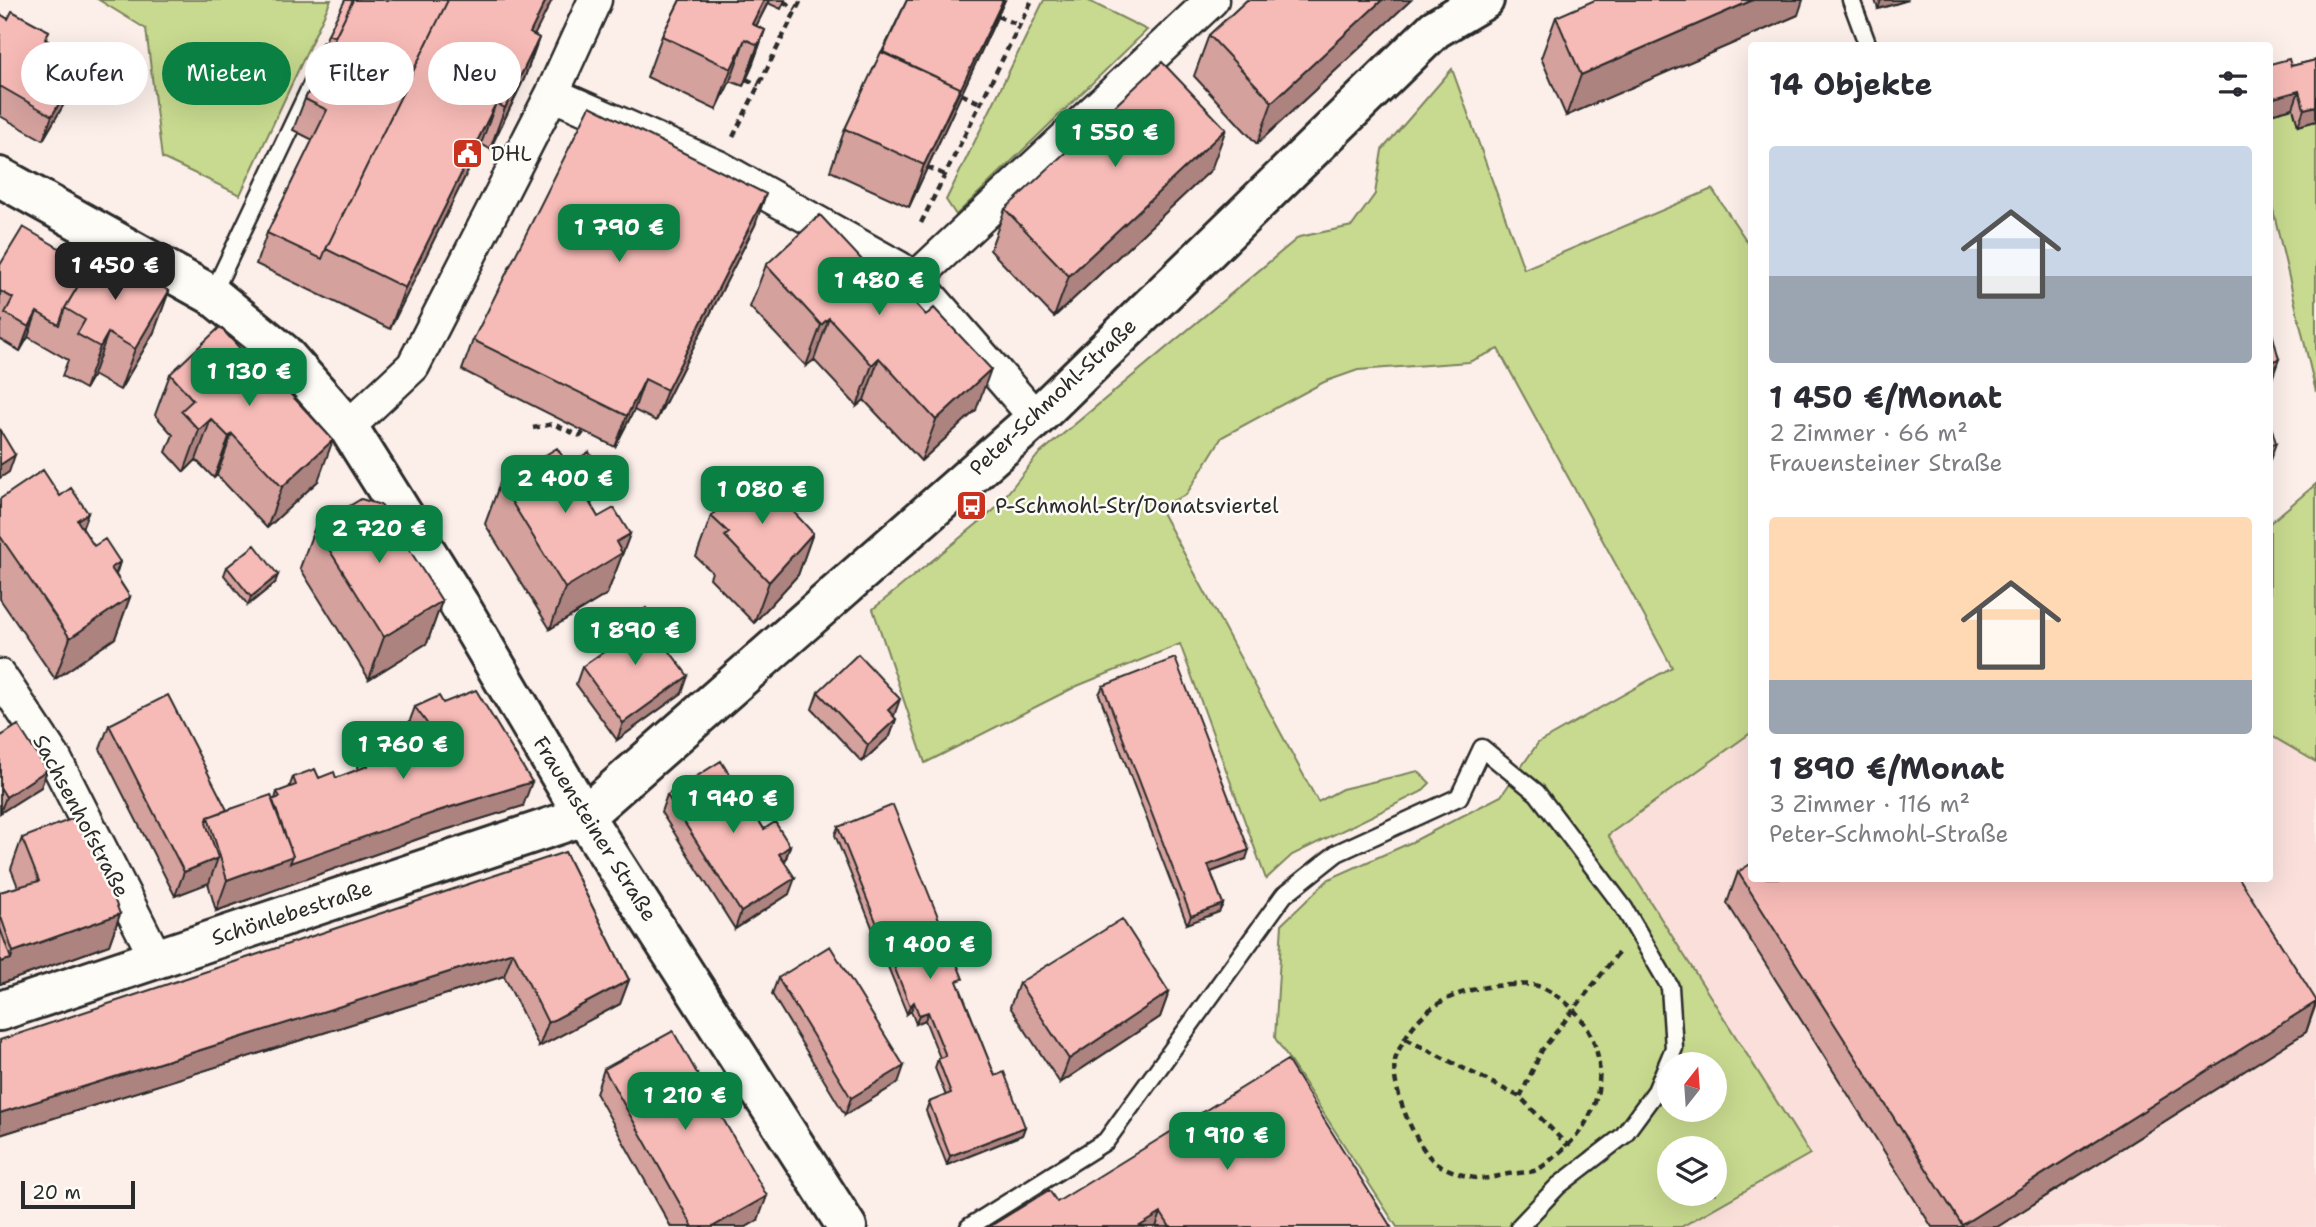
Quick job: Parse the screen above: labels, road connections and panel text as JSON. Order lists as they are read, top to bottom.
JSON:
{
  "streets": {
    "street": [
      "Peter-Schmohl-Straße",
      "Sachsenhofstraße",
      "Frauensteiner Straße",
      "Schönlebestraße"
    ]
  },
  "crossings": [
    ["Peter-Schmohl-Straße", "Frauensteiner Straße"],
    ["Peter-Schmohl-Straße", "Schönlebestraße"],
    ["Sachsenhofstraße", "Schönlebestraße"],
    ["Frauensteiner Straße", "Schönlebestraße"]
  ],
  "places": {
    "public building": ["DHL"],
    "bus stop": ["P-Schmohl-Str/Donatsviertel"]
  },
  "scale_bar": "20 m",
  "north": "top",
  "page": {
    "chip": [
      "Kaufen",
      "Mieten",
      "Filter",
      "Neu"
    ],
    "heading": "14 Objekte",
    "price": [
      "1 550 €",
      "1 790 €",
      "1 450 €",
      "1 480 €",
      "1 130 €",
      "2 400 €",
      "1 080 €",
      "2 720 €",
      "1 890 €",
      "1 760 €",
      "1 940 €",
      "1 400 €",
      "1 210 €",
      "1 910 €"
    ],
    "list": [
      {
        "name": "1 450 €/Monat",
        "note": "2 Zimmer · 66 m² · Frauensteiner Straße"
      },
      {
        "name": "1 890 €/Monat",
        "note": "3 Zimmer · 116 m² · Peter-Schmohl-Straße"
      }
    ],
    "scale": "20 m"
  }
}
